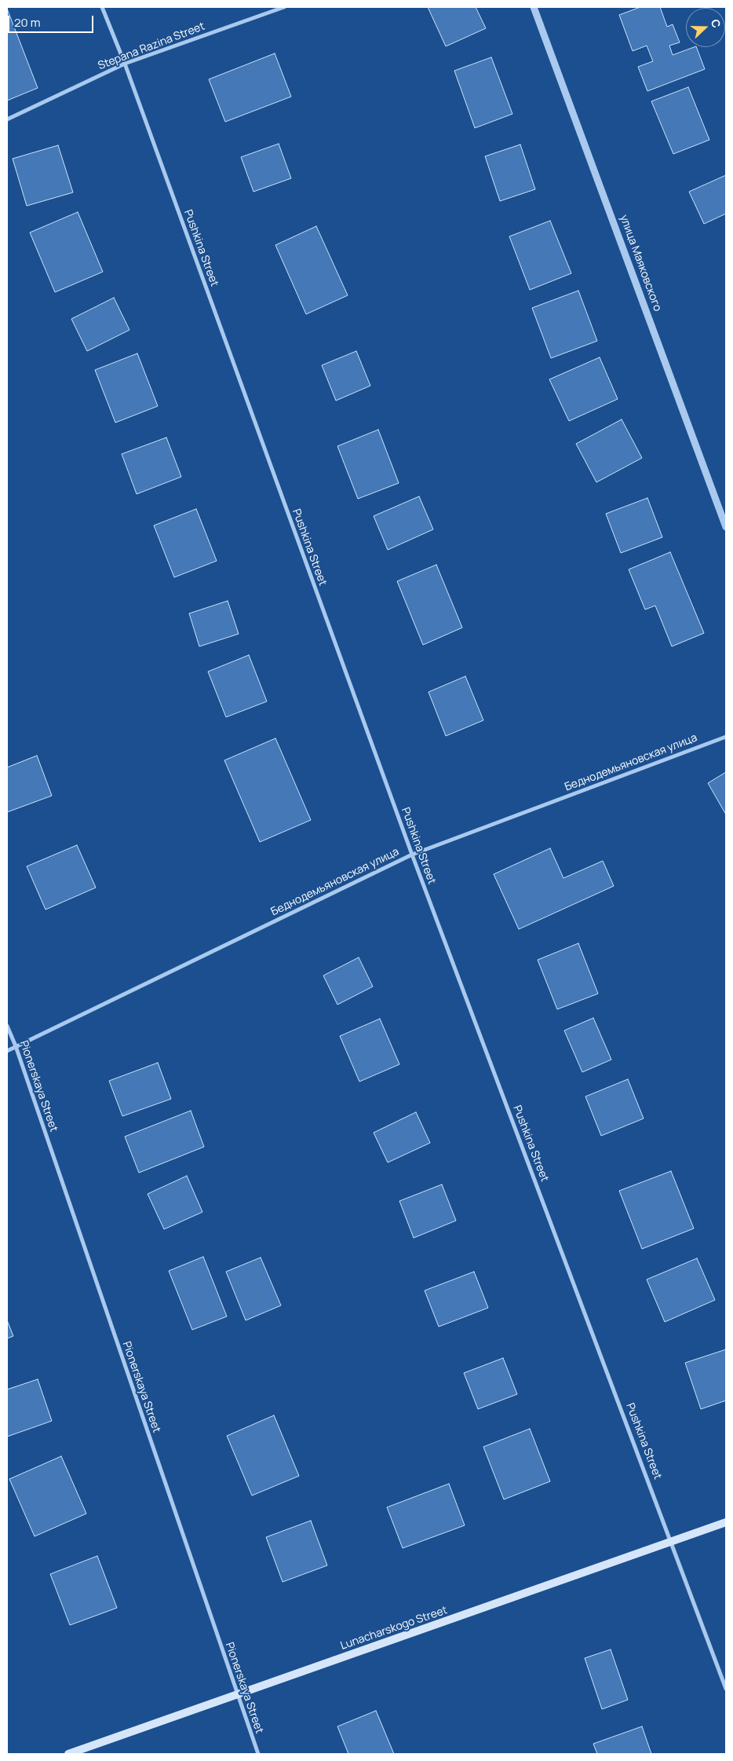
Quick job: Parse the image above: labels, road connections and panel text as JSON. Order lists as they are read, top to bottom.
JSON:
{
  "streets": {
    "main road": ["Lunacharskogo Street"],
    "street": [
      "Stepana Razina Street",
      "Pushkina Street",
      "улица Маяковского",
      "Беднодемьяновская улица",
      "Pionerskaya Street"
    ]
  },
  "crossings": [
    ["Stepana Razina Street", "Pushkina Street"],
    ["Pushkina Street", "Беднодемьяновская улица"],
    ["Pushkina Street", "Lunacharskogo Street"],
    ["Беднодемьяновская улица", "Pionerskaya Street"],
    ["Pionerskaya Street", "Lunacharskogo Street"]
  ],
  "scale_bar": "20 m",
  "north": "right"
}
